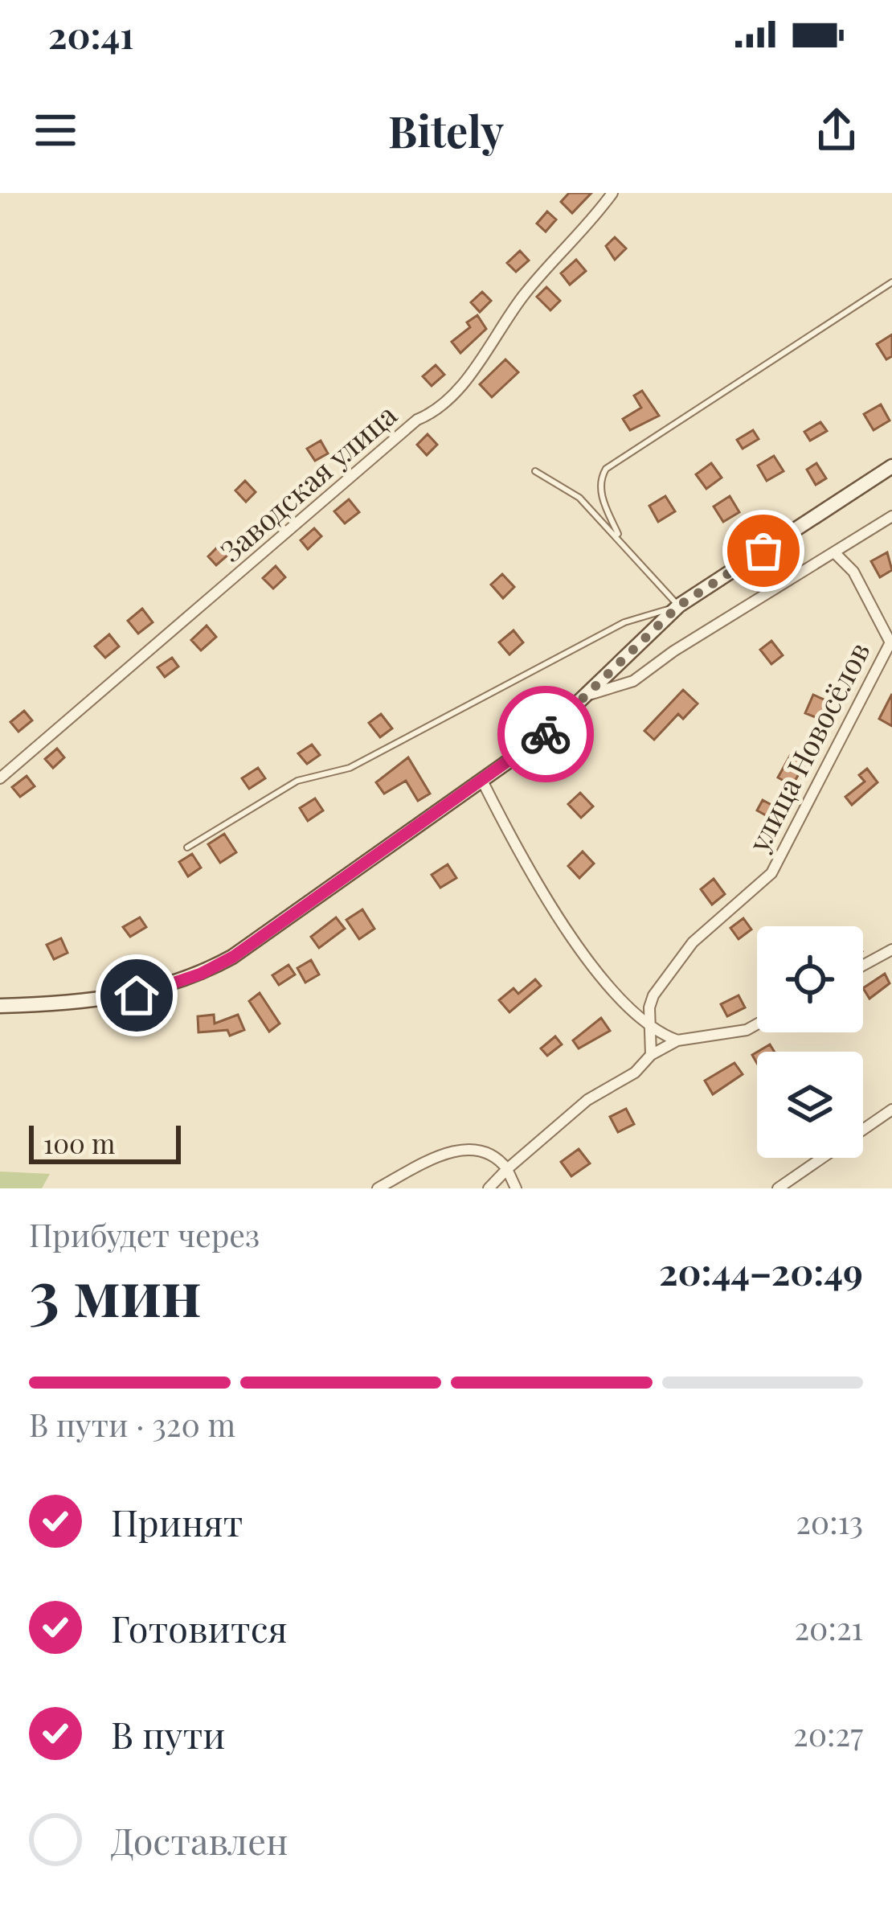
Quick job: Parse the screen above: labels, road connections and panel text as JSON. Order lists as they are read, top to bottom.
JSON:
{
  "streets": {
    "street": ["Заводская улица", "улица Новосёлов"]
  },
  "scale_bar": "100 m",
  "page": {
    "status": "20:41",
    "header": "Bitely",
    "scale": "100 m",
    "heading": ["3 мин", "Прибудет через", "20:44–20:49"],
    "bar": "В пути · 320 m",
    "list": [
      ["Принят", "20:13"],
      ["Готовится", "20:21"],
      ["В пути", "20:27"],
      "Доставлен"
    ]
  }
}
